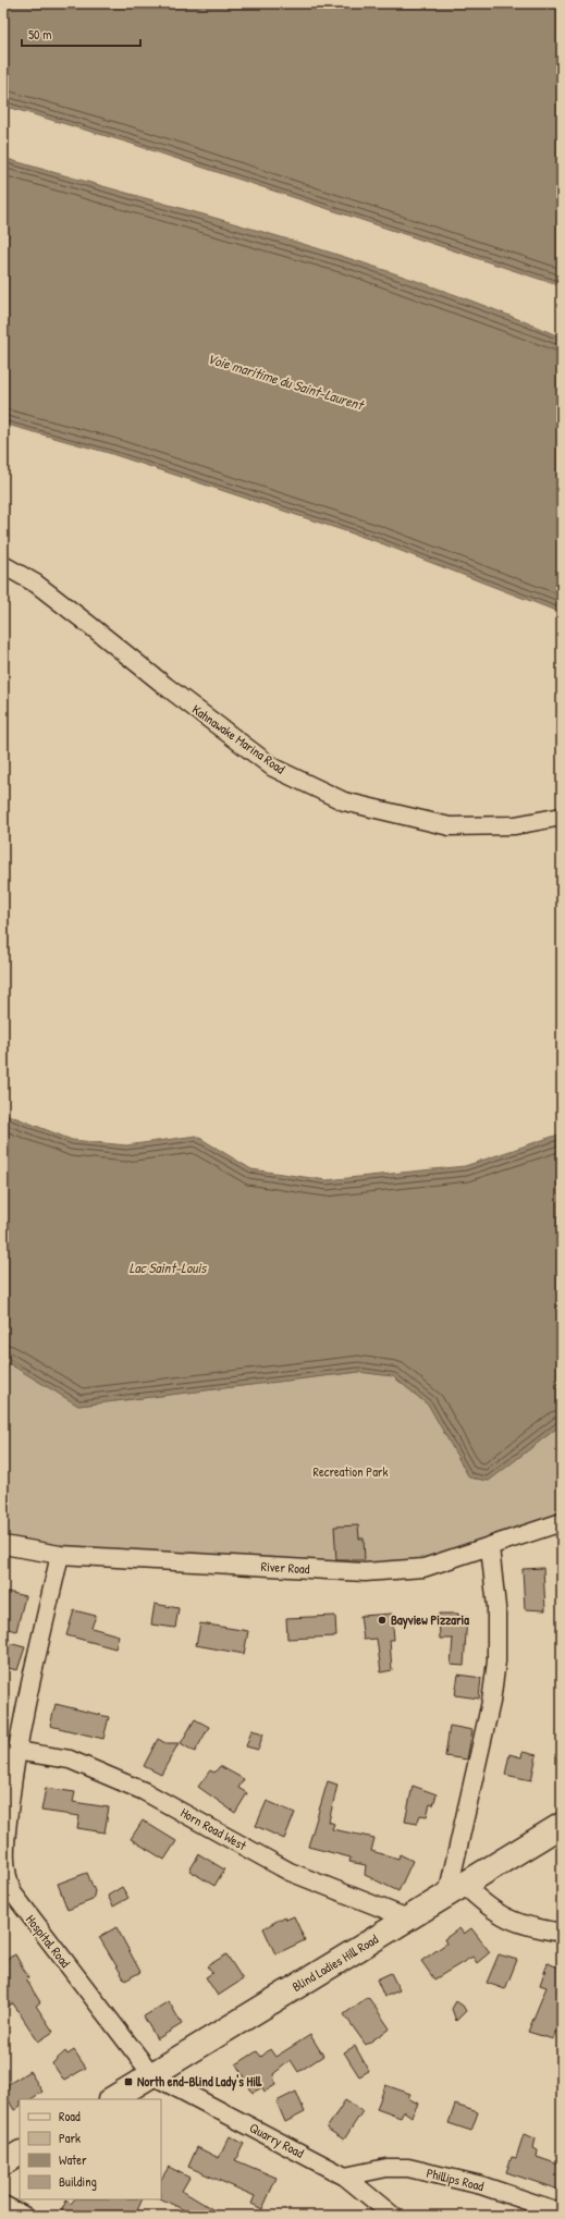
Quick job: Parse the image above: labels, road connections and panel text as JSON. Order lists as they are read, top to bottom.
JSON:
{
  "streets": {
    "street": [
      "Kahnawake Marina Road",
      "River Road",
      "Horn Road West",
      "Hospital Road",
      "Blind Ladies Hill Road",
      "Quarry Road",
      "Phillips Road"
    ]
  },
  "crossings": [
    ["River Road", "Hospital Road"],
    ["Horn Road West", "Hospital Road"],
    ["Horn Road West", "Blind Ladies Hill Road"],
    ["Hospital Road", "Blind Ladies Hill Road"],
    ["Hospital Road", "Quarry Road"],
    ["Blind Ladies Hill Road", "Quarry Road"],
    ["Quarry Road", "Phillips Road"]
  ],
  "water": ["Voie maritime du Saint-Laurent", "Lac Saint-Louis"],
  "parks": ["Recreation Park"],
  "places": {
    "other": ["Bayview Pizzaria"],
    "transit": ["North end-Blind Lady's Hill"]
  },
  "legend": [
    "Road",
    "Park",
    "Water",
    "Building"
  ],
  "scale_bar": "50 m"
}
